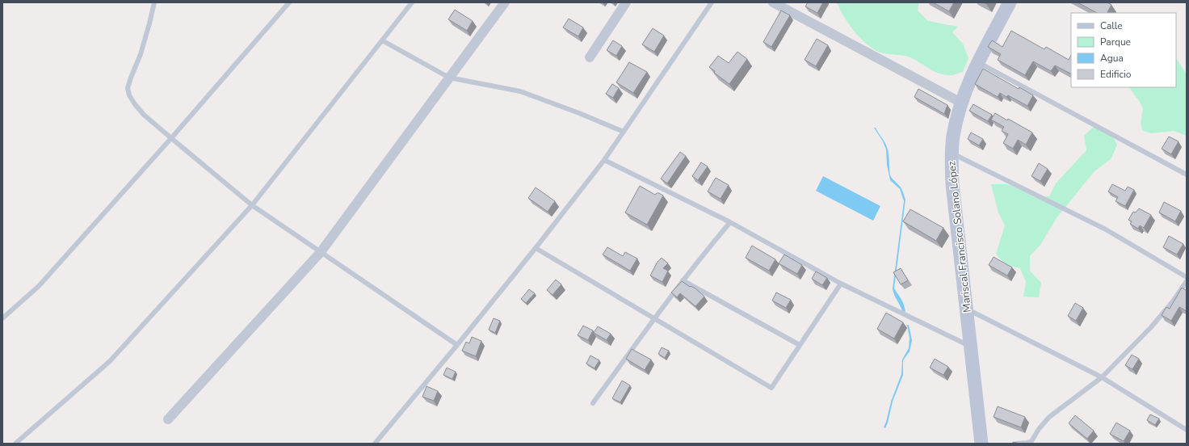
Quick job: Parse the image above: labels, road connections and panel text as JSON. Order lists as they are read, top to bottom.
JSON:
{
  "streets": {
    "main road": ["Mariscal Francisco Solano López"]
  },
  "legend": [
    "Calle",
    "Parque",
    "Agua",
    "Edificio"
  ]
}
